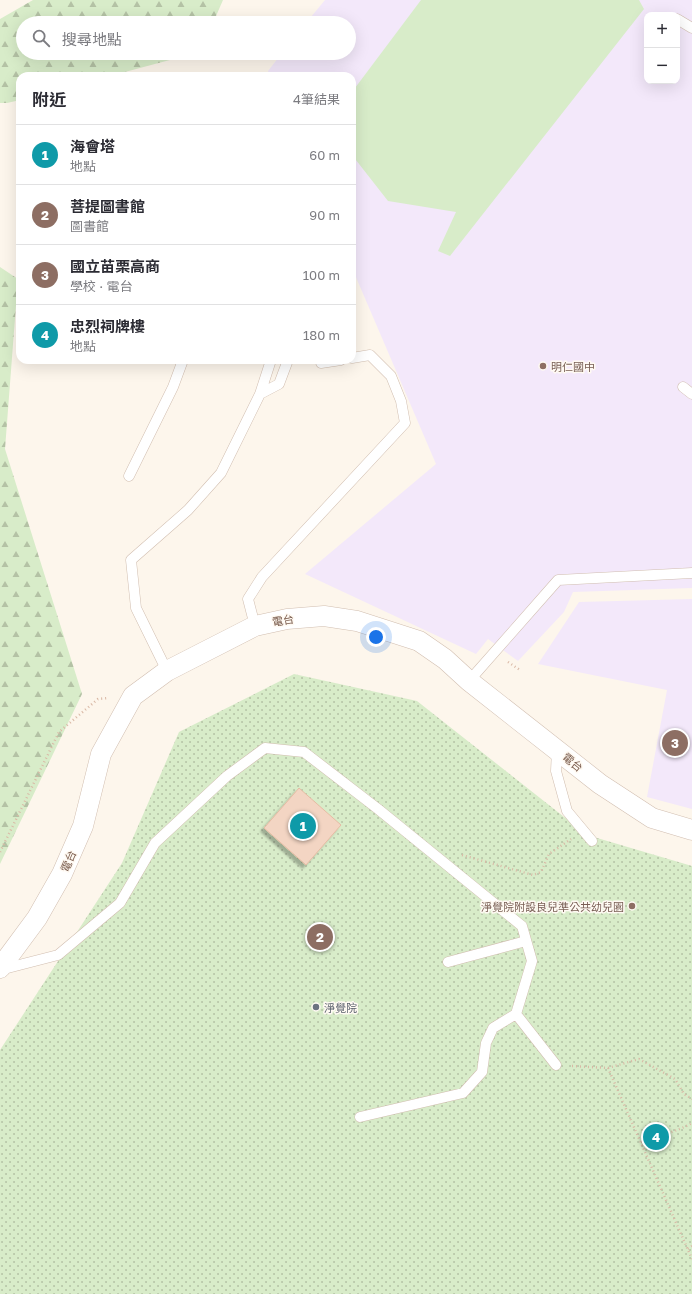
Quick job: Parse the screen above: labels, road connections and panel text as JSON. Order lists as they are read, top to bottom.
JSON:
{
  "streets": {
    "street": ["電台"]
  },
  "places": ["明仁國中", "淨覺院附設良兒準公共幼兒園", "淨覺院"],
  "page": {
    "map_buttons": ["+", "−"],
    "search": "搜尋地點",
    "heading": ["附近", "4筆結果"],
    "list": [
      {
        "mark": "1",
        "name": "海會塔",
        "note": "地點",
        "value": "60 m"
      },
      {
        "mark": "2",
        "name": "菩提圖書館",
        "note": "圖書館",
        "value": "90 m"
      },
      {
        "mark": "3",
        "name": "國立苗栗高商",
        "note": "學校 · 電台",
        "value": "100 m"
      },
      {
        "mark": "4",
        "name": "忠烈祠牌樓",
        "note": "地點",
        "value": "180 m"
      }
    ],
    "pins": [
      "3",
      "1",
      "2",
      "4"
    ]
  }
}
